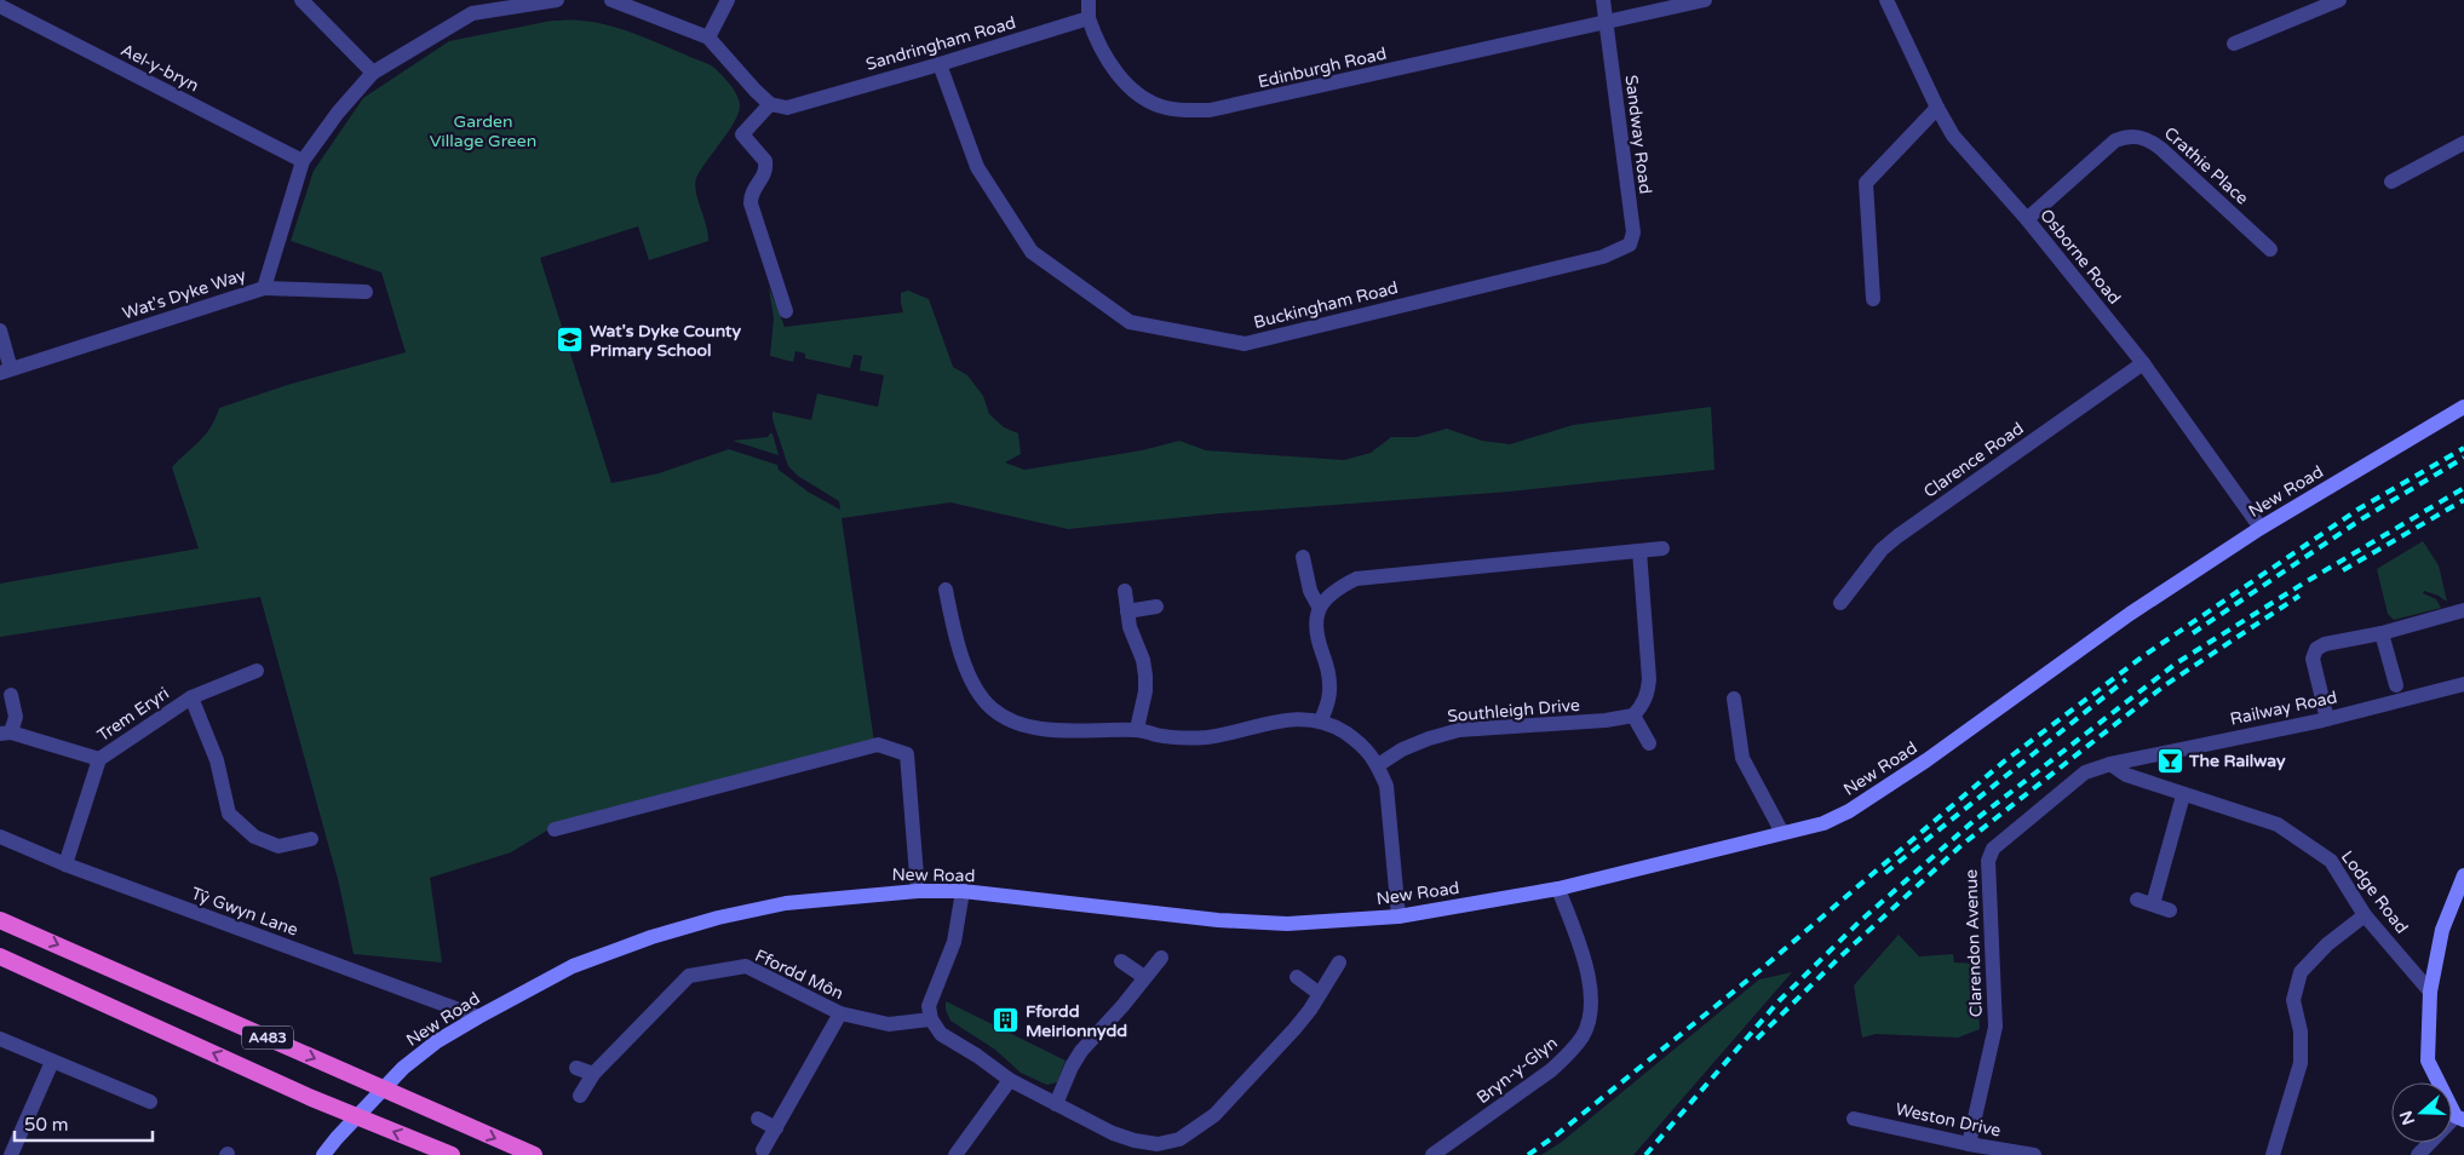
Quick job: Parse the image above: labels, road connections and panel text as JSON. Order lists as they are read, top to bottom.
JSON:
{
  "streets": {
    "highway": ["A483"],
    "main road": ["New Road"],
    "street": [
      "Sandringham Road",
      "Ael-y-bryn",
      "Edinburgh Road",
      "Sandway Road",
      "Crathie Place",
      "Osborne Road",
      "Wat's Dyke Way",
      "Buckingham Road",
      "Clarence Road",
      "Railway Road",
      "Southleigh Drive",
      "Trem Eryri",
      "Lodge Road",
      "Tŷ Gwyn Lane",
      "Clarendon Avenue",
      "Ffordd Môn",
      "Bryn-y-Glyn",
      "Weston Drive"
    ]
  },
  "crossings": [
    ["Sandringham Road", "Edinburgh Road"],
    ["Sandringham Road", "Buckingham Road"],
    ["Ael-y-bryn", "Wat's Dyke Way"],
    ["Edinburgh Road", "Sandway Road"],
    ["Sandway Road", "Buckingham Road"],
    ["Crathie Place", "Osborne Road"],
    ["Osborne Road", "Clarence Road"],
    ["Osborne Road", "New Road"],
    ["New Road", "Tŷ Gwyn Lane"],
    ["New Road", "Bryn-y-Glyn"],
    ["Railway Road", "Lodge Road"],
    ["Railway Road", "Clarendon Avenue"],
    ["Trem Eryri", "Tŷ Gwyn Lane"],
    ["Lodge Road", "Clarendon Avenue"],
    ["Clarendon Avenue", "Weston Drive"]
  ],
  "parks": ["Garden Village Green"],
  "places": {
    "school or university": ["Wat's Dyke County Primary School"],
    "bar": ["The Railway"],
    "building": ["Ffordd Meirionnydd"]
  },
  "scale_bar": "50 m",
  "north": "left"
}
